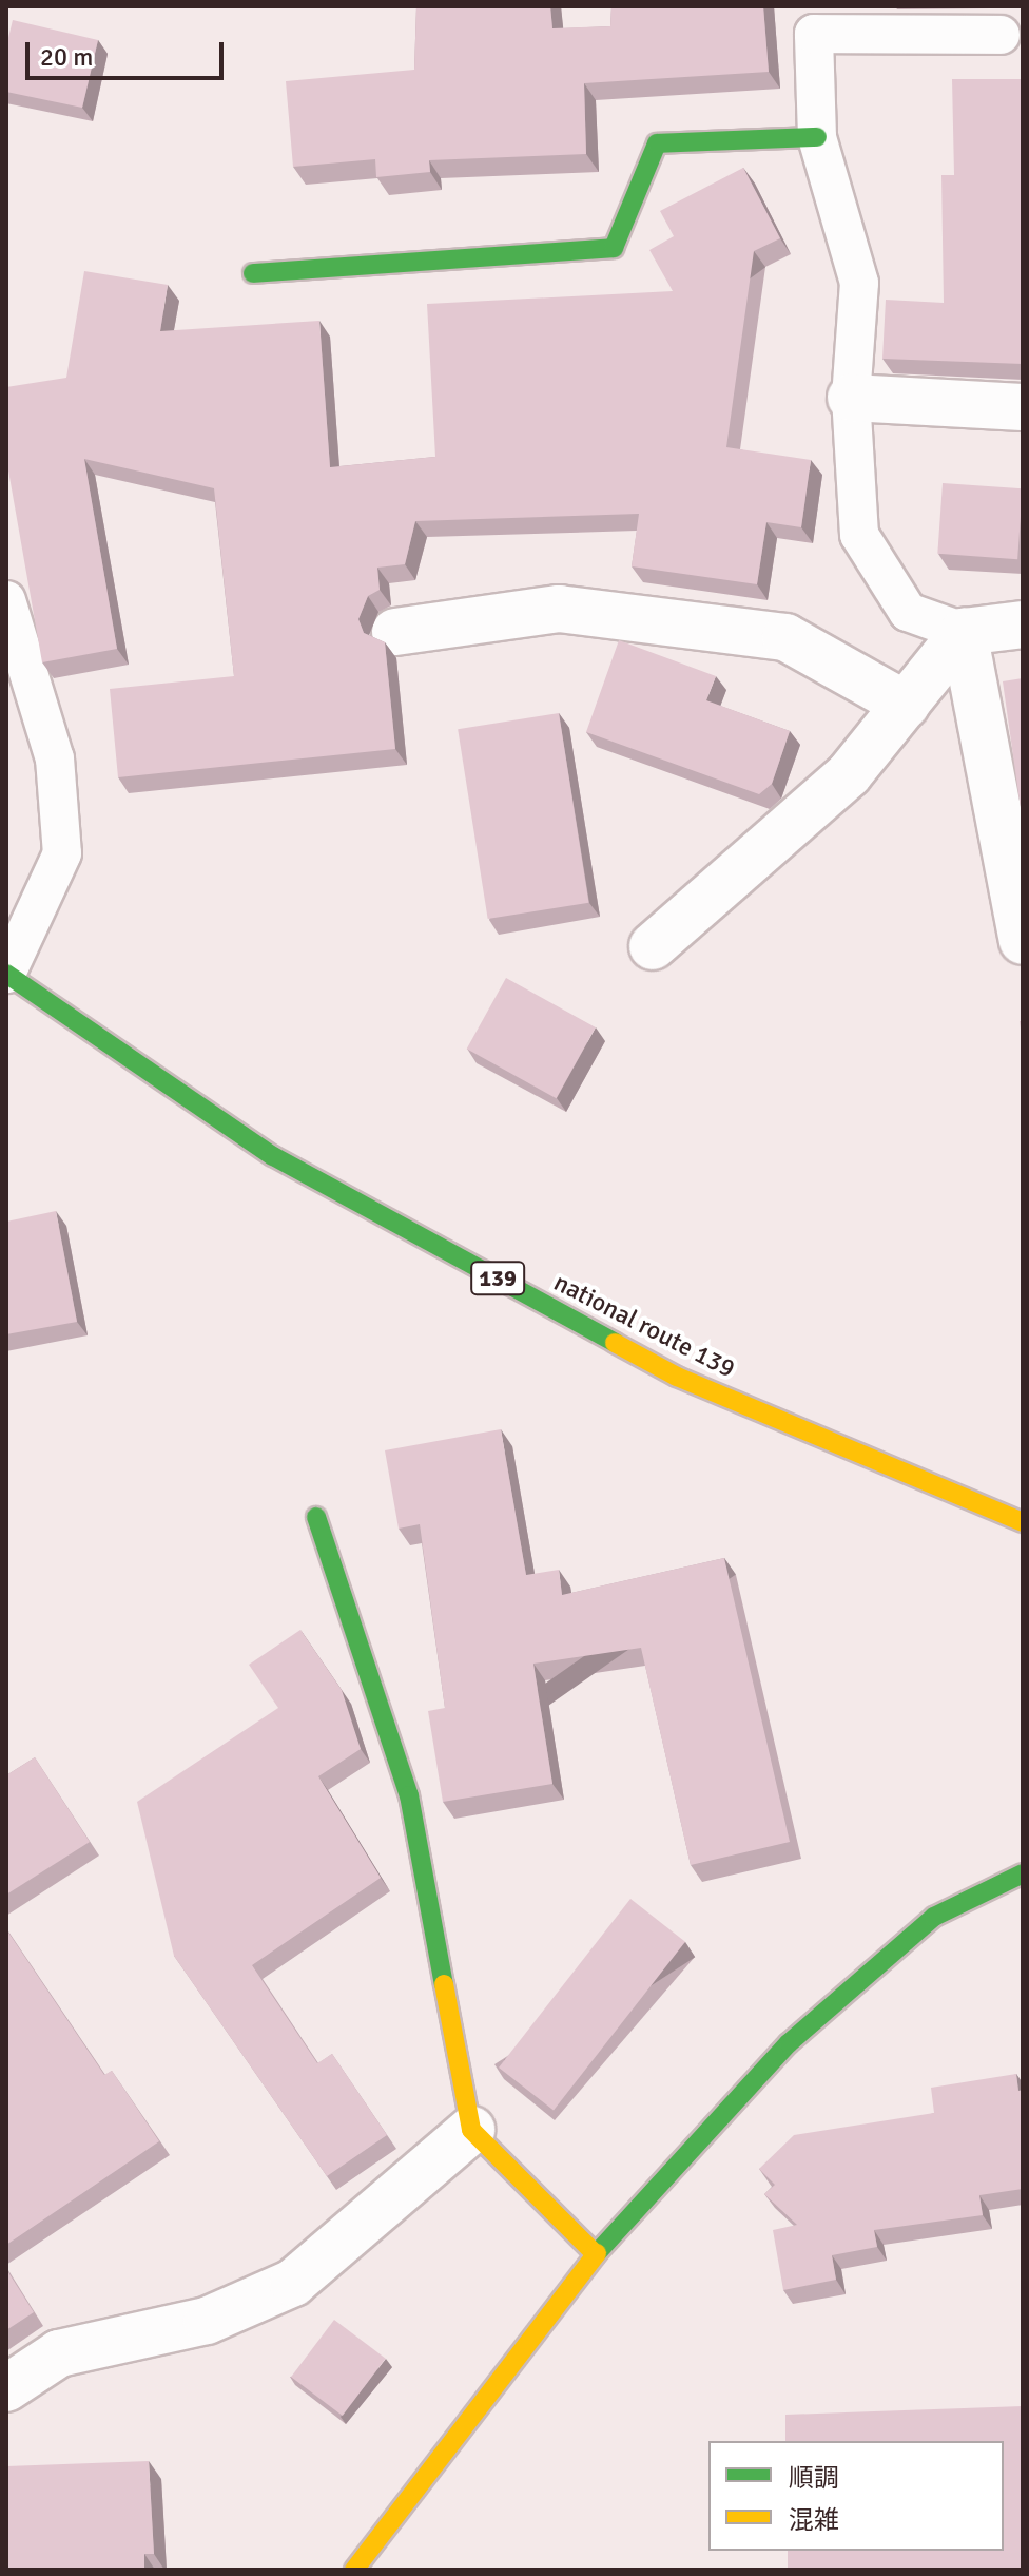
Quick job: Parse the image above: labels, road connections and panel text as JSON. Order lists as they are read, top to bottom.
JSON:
{
  "streets": {
    "main road": ["139", "national route 139"]
  },
  "legend": ["順調", "混雑"],
  "scale_bar": "20 m"
}
